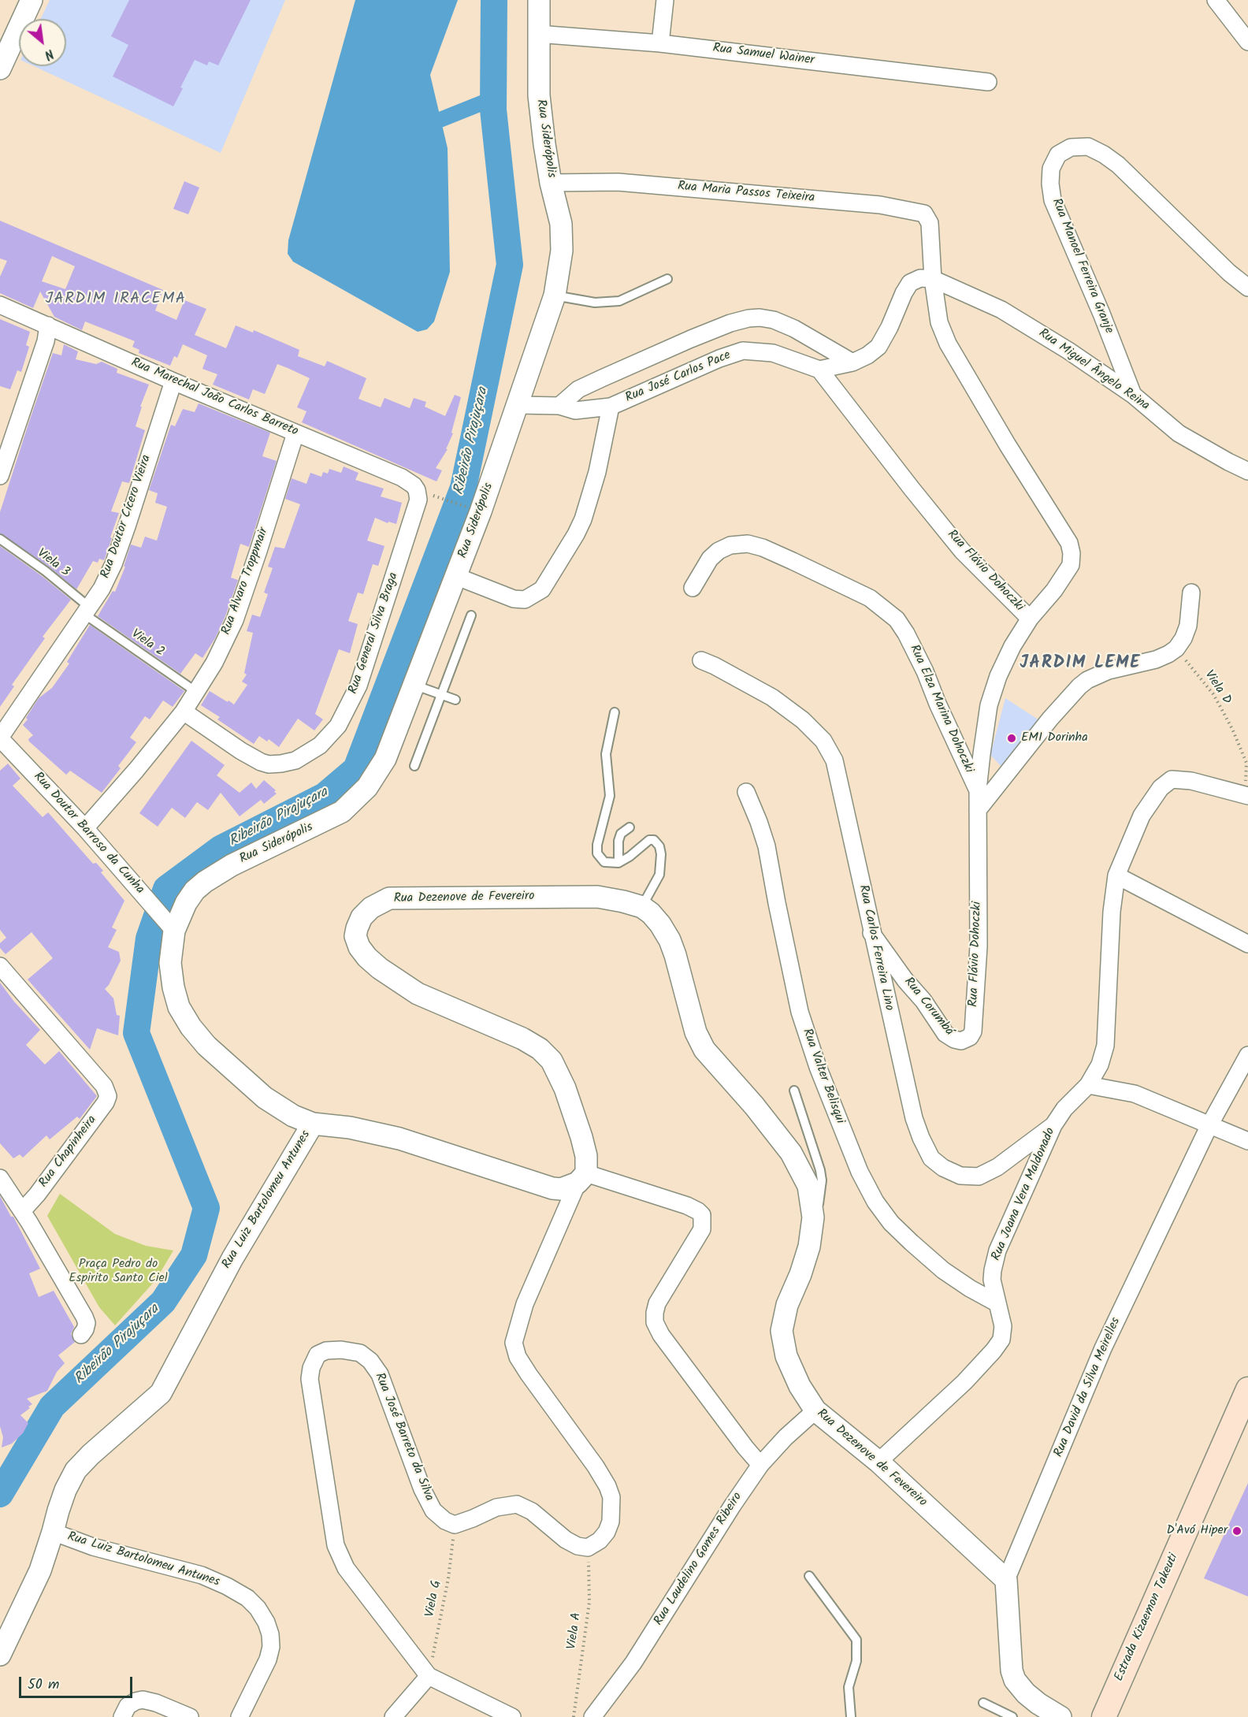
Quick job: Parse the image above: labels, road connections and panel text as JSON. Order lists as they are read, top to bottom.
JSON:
{
  "streets": {
    "main road": ["Estrada Kizaemon Takeuti"],
    "street": [
      "Rua Samuel Wainer",
      "Rua Siderópolis",
      "Rua Maria Passos Teixeira",
      "Rua Manoel Ferreira Granje",
      "Rua Miguel Ângelo Reina",
      "Rua José Carlos Pace",
      "Rua Marechal João Carlos Barreto",
      "Rua Doutor Cícero Vieira",
      "Rua Flávio Dohoczki",
      "Rua Alvaro Troppmair",
      "Rua General Silva Braga",
      "Rua Elza Marina Dohoczki",
      "Rua Doutor Barroso da Cunha",
      "Rua Dezenove de Fevereiro",
      "Rua Carlos Ferreira Lino",
      "Rua Corumbá",
      "Rua Valter Belisqui",
      "Rua Chapinheira",
      "Rua Joana Vera Maldonado",
      "Rua Luiz Bartolomeu Antunes",
      "Rua David da Silva Meirelles",
      "Rua José Barreto da Silva",
      "Rua Laudelino Gomes Ribeiro"
    ],
    "lane": ["Viela 3", "Viela 2"],
    "path": ["Viela D", "Viela G", "Viela A"]
  },
  "crossings": [
    ["Rua Samuel Wainer", "Rua Siderópolis"],
    ["Rua Siderópolis", "Rua Maria Passos Teixeira"],
    ["Rua Siderópolis", "Rua José Carlos Pace"],
    ["Rua Siderópolis", "Rua Doutor Barroso da Cunha"],
    ["Rua Maria Passos Teixeira", "Rua Miguel Ângelo Reina"],
    ["Rua Manoel Ferreira Granje", "Rua Miguel Ângelo Reina"],
    ["Rua José Carlos Pace", "Rua Flávio Dohoczki"],
    ["Rua Marechal João Carlos Barreto", "Rua Doutor Cícero Vieira"],
    ["Rua Marechal João Carlos Barreto", "Rua Alvaro Troppmair"],
    ["Rua Marechal João Carlos Barreto", "Rua General Silva Braga"],
    ["Rua Doutor Cícero Vieira", "Viela 3"],
    ["Rua Doutor Cícero Vieira", "Viela 2"],
    ["Rua Doutor Cícero Vieira", "Rua Doutor Barroso da Cunha"],
    ["Viela 3", "Viela 2"],
    ["Rua Flávio Dohoczki", "Rua Elza Marina Dohoczki"],
    ["Rua Flávio Dohoczki", "Rua Corumbá"],
    ["Rua Alvaro Troppmair", "Rua General Silva Braga"],
    ["Rua Alvaro Troppmair", "Viela 2"],
    ["Rua Alvaro Troppmair", "Rua Doutor Barroso da Cunha"],
    ["Viela D", "Rua Joana Vera Maldonado"],
    ["Rua Dezenove de Fevereiro", "Rua Joana Vera Maldonado"],
    ["Rua Dezenove de Fevereiro", "Rua David da Silva Meirelles"],
    ["Rua Dezenove de Fevereiro", "Rua Laudelino Gomes Ribeiro"],
    ["Rua Carlos Ferreira Lino", "Rua Corumbá"],
    ["Rua Carlos Ferreira Lino", "Rua Joana Vera Maldonado"],
    ["Rua Valter Belisqui", "Rua Joana Vera Maldonado"],
    ["Rua José Barreto da Silva", "Viela G"]
  ],
  "districts": ["JARDIM IRACEMA", "JARDIM LEME"],
  "water": ["Ribeirão Pirajuçara"],
  "parks": ["Praça Pedro do Espirito Santo Ciel"],
  "places": ["EMI Dorinha", "D'Avó Hiper"],
  "scale_bar": "50 m",
  "north": "bottom right"
}
